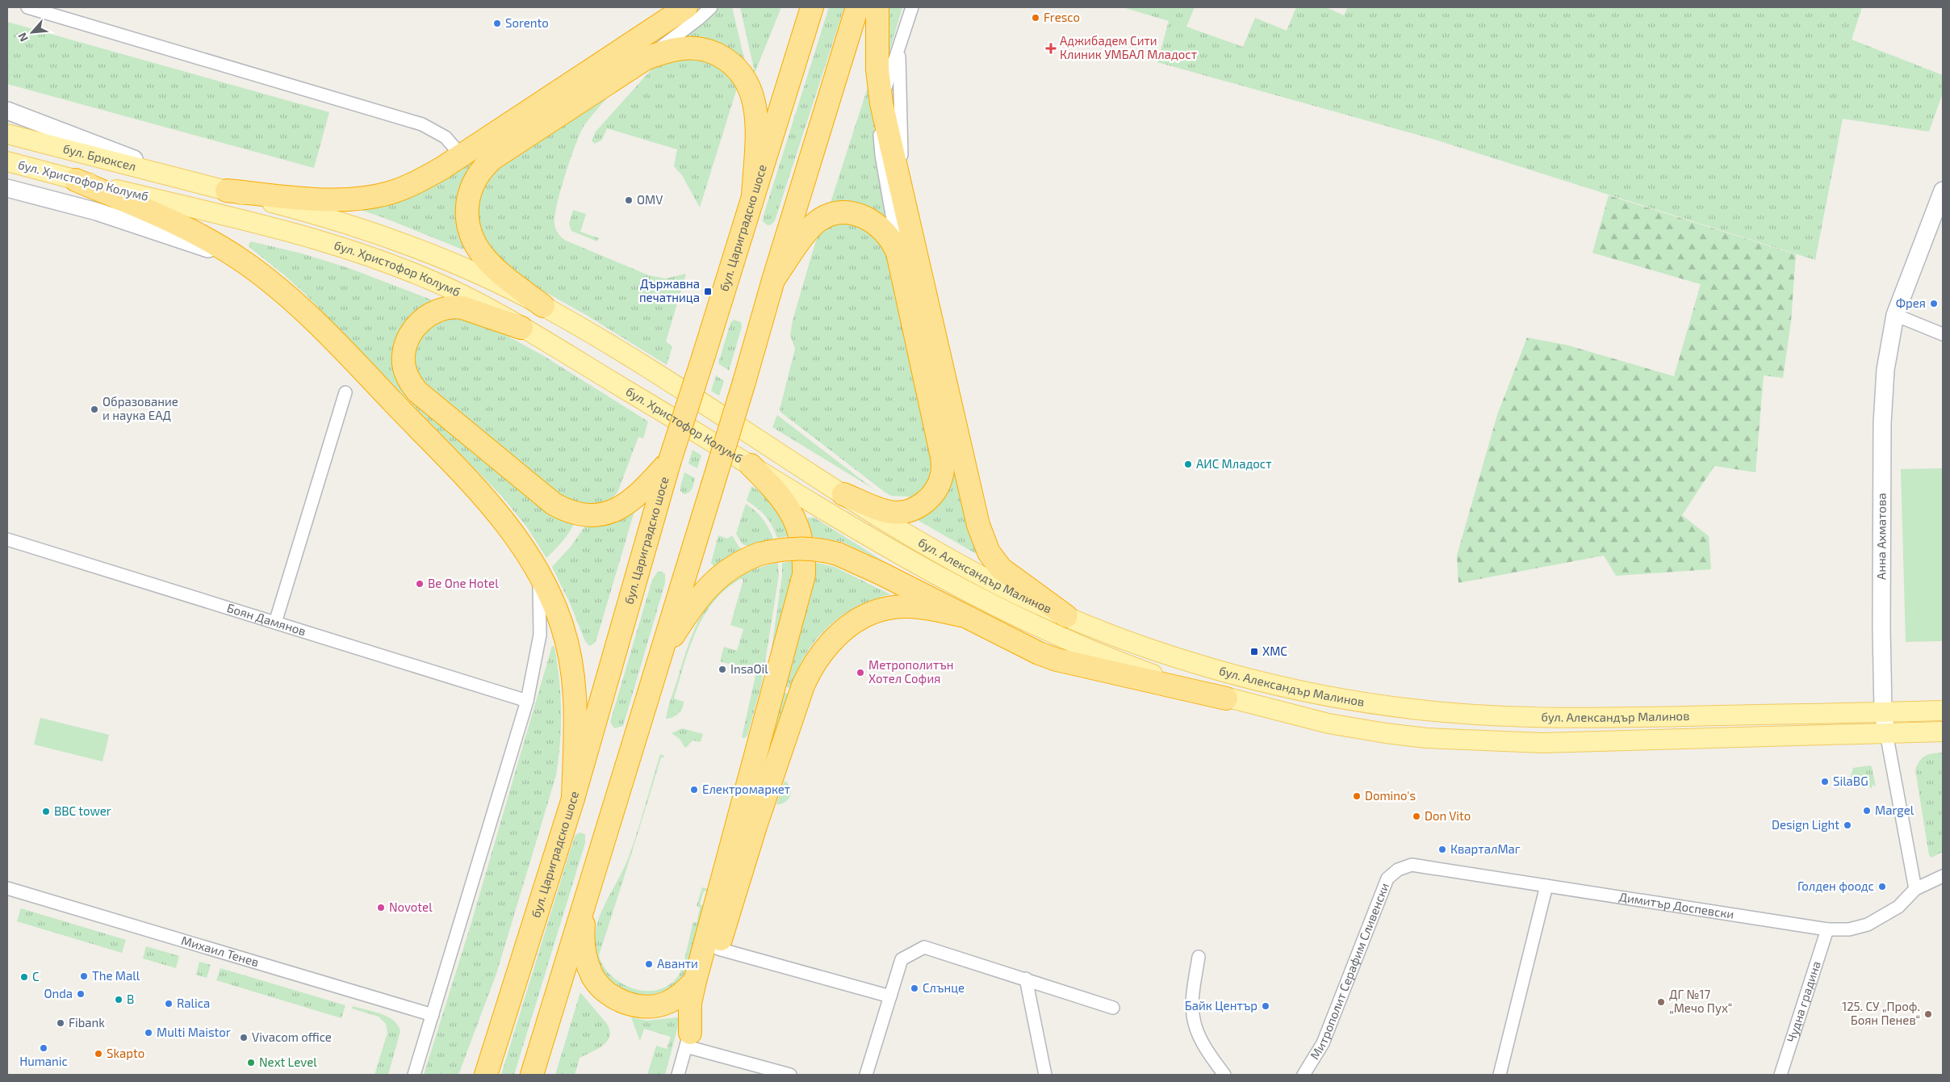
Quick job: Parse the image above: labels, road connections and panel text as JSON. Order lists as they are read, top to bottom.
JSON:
{
  "streets": {
    "highway": ["бул. Цариградско шосе"],
    "main road": ["бул. Брюксел", "бул. Христофор Колумб", "бул. Александър Малинов"],
    "street": [
      "Анна Ахматова",
      "Боян Дамянов",
      "Димитър Доспевски",
      "Михаил Тенев",
      "Митрополит Серафим Сливенски",
      "Чудна градина"
    ]
  },
  "crossings": [
    ["бул. Брюксел", "бул. Христофор Колумб"],
    ["бул. Христофор Колумб", "бул. Александър Малинов"],
    ["Анна Ахматова", "бул. Александър Малинов"],
    ["Анна Ахматова", "Димитър Доспевски"],
    ["Димитър Доспевски", "Митрополит Серафим Сливенски"],
    ["Димитър Доспевски", "Чудна градина"]
  ],
  "places": {
    "other": [
      "Fresco",
      "Sorento",
      "OMV",
      "Фрея",
      "Образование и наука ЕАД",
      "АИС Младост",
      "Be One Hotel",
      "InsaOil",
      "Метрополитън Хотел София",
      "SilaBG",
      "Електромаркет",
      "Domino's",
      "Margel",
      "BBC tower",
      "Don Vito",
      "Design Light",
      "КварталМаг",
      "Голден фоодс",
      "Novotel",
      "Аванти",
      "The Mall",
      "C",
      "Слънце",
      "Onda",
      "B",
      "ДГ №17 „Мечо Пух“",
      "Ralica",
      "Байк Център",
      "125. СУ „Проф. Боян Пенев“",
      "Fibank",
      "Multi Maistor",
      "Vivacom office",
      "Humanic",
      "Skapto",
      "Next Level"
    ],
    "health": ["Аджибадем Сити Клиник УМБАЛ Младост"],
    "transit": ["Държавна печатница", "ХМС"]
  },
  "north": "bottom left"
}
